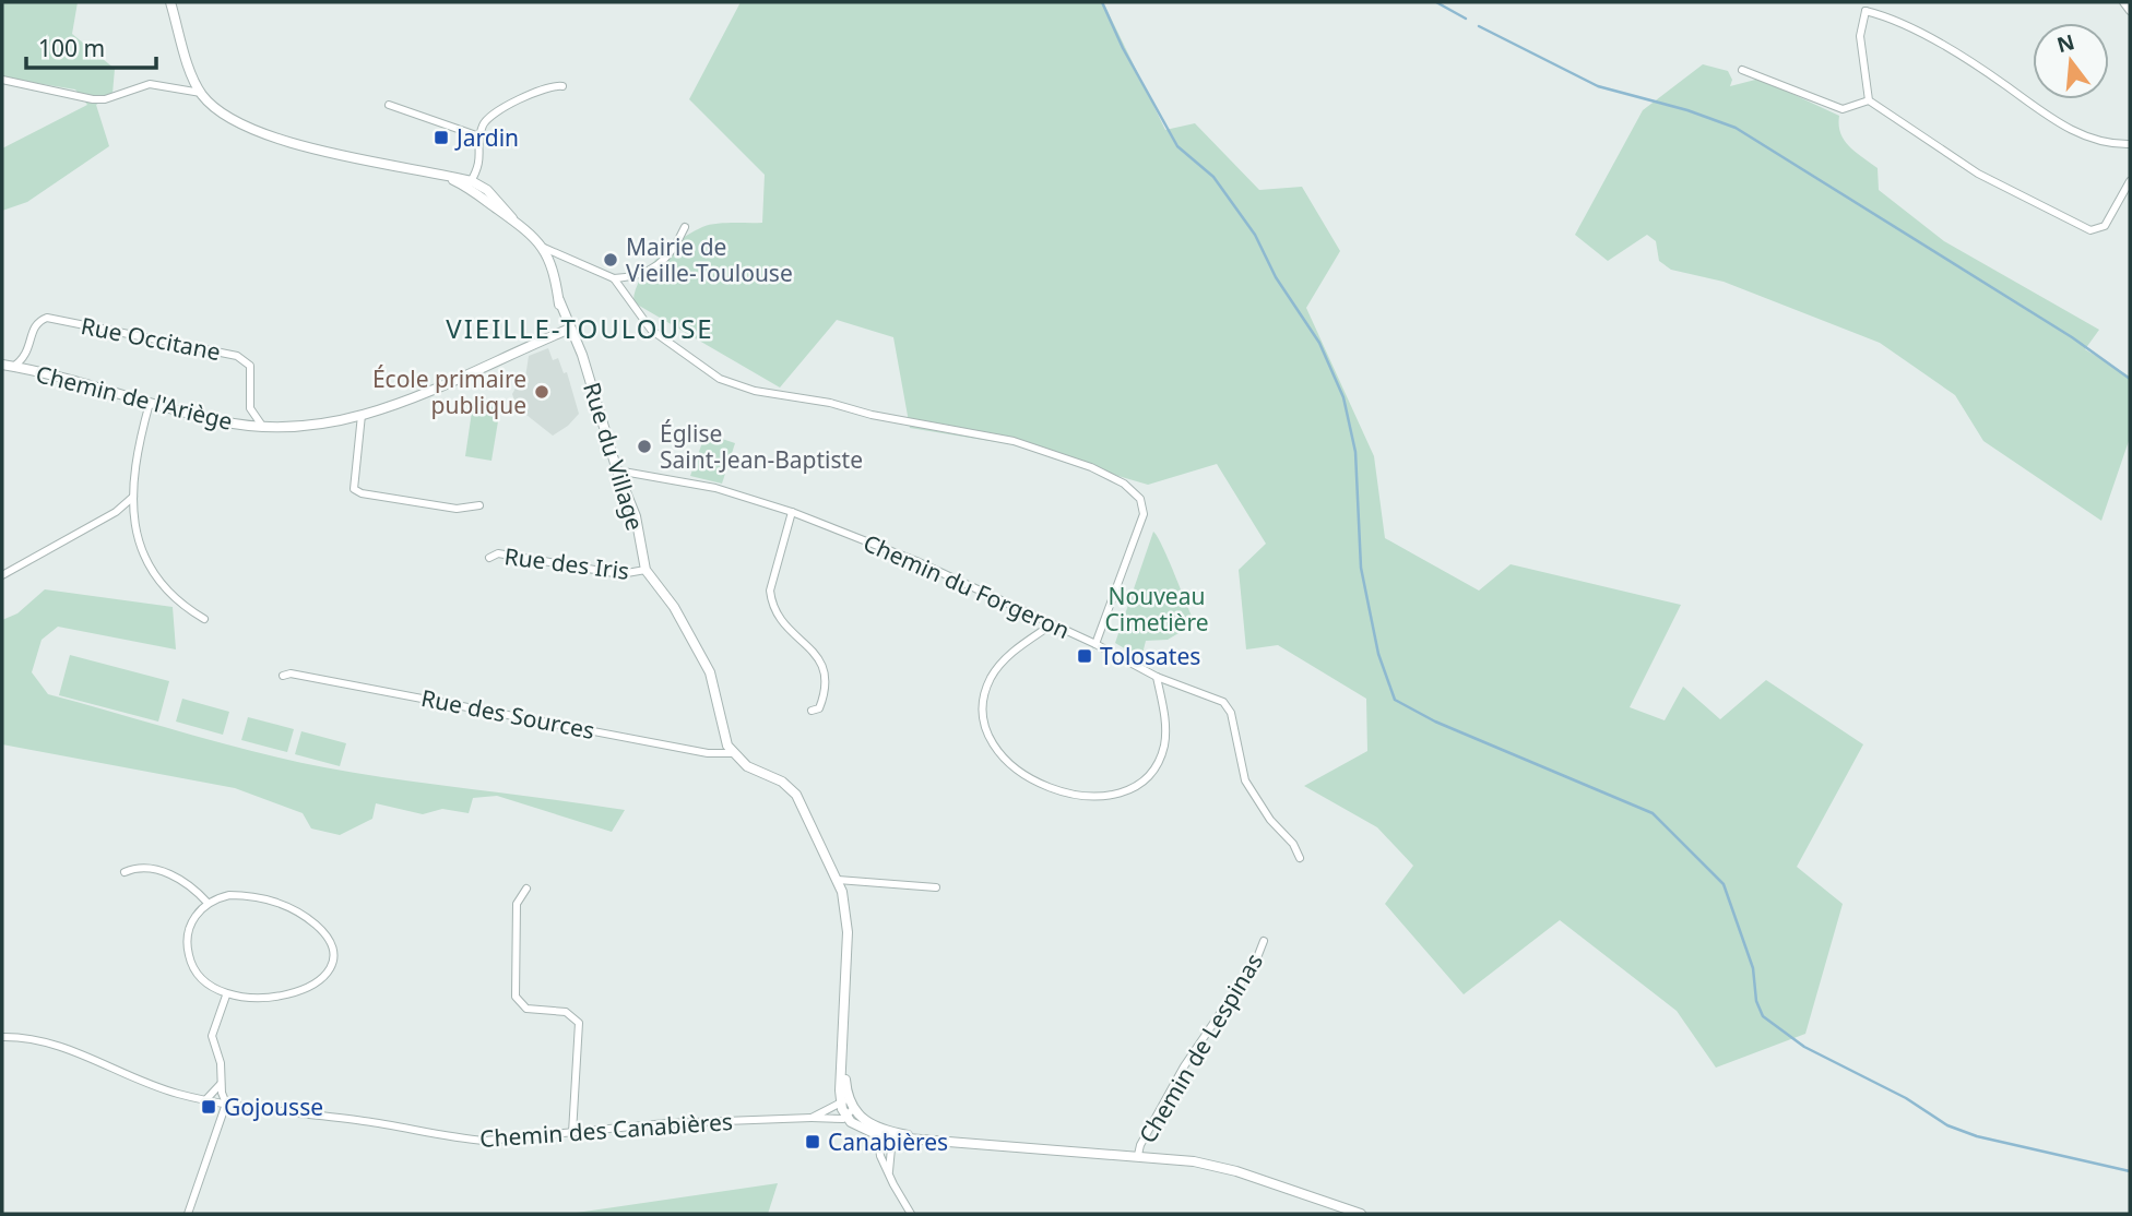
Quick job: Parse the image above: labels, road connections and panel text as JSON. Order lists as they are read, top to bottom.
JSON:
{
  "streets": {
    "street": [
      "Rue Occitane",
      "Chemin de l'Ariège",
      "Rue du Village",
      "Rue des Iris",
      "Chemin du Forgeron",
      "Rue des Sources",
      "Chemin de Lespinas",
      "Chemin des Canabières"
    ]
  },
  "crossings": [
    ["Rue Occitane", "Chemin de l'Ariège"],
    ["Chemin de l'Ariège", "Rue du Village"],
    ["Rue du Village", "Rue des Iris"],
    ["Rue du Village", "Chemin du Forgeron"],
    ["Rue du Village", "Rue des Sources"]
  ],
  "districts": ["VIEILLE-TOULOUSE"],
  "parks": ["Nouveau Cimetière"],
  "places": {
    "transit": [
      "Jardin",
      "Tolosates",
      "Gojousse",
      "Canabières"
    ],
    "other": ["Mairie de Vieille-Toulouse", "École primaire publique", "Église Saint-Jean-Baptiste"]
  },
  "scale_bar": "100 m",
  "north": "top"
}
